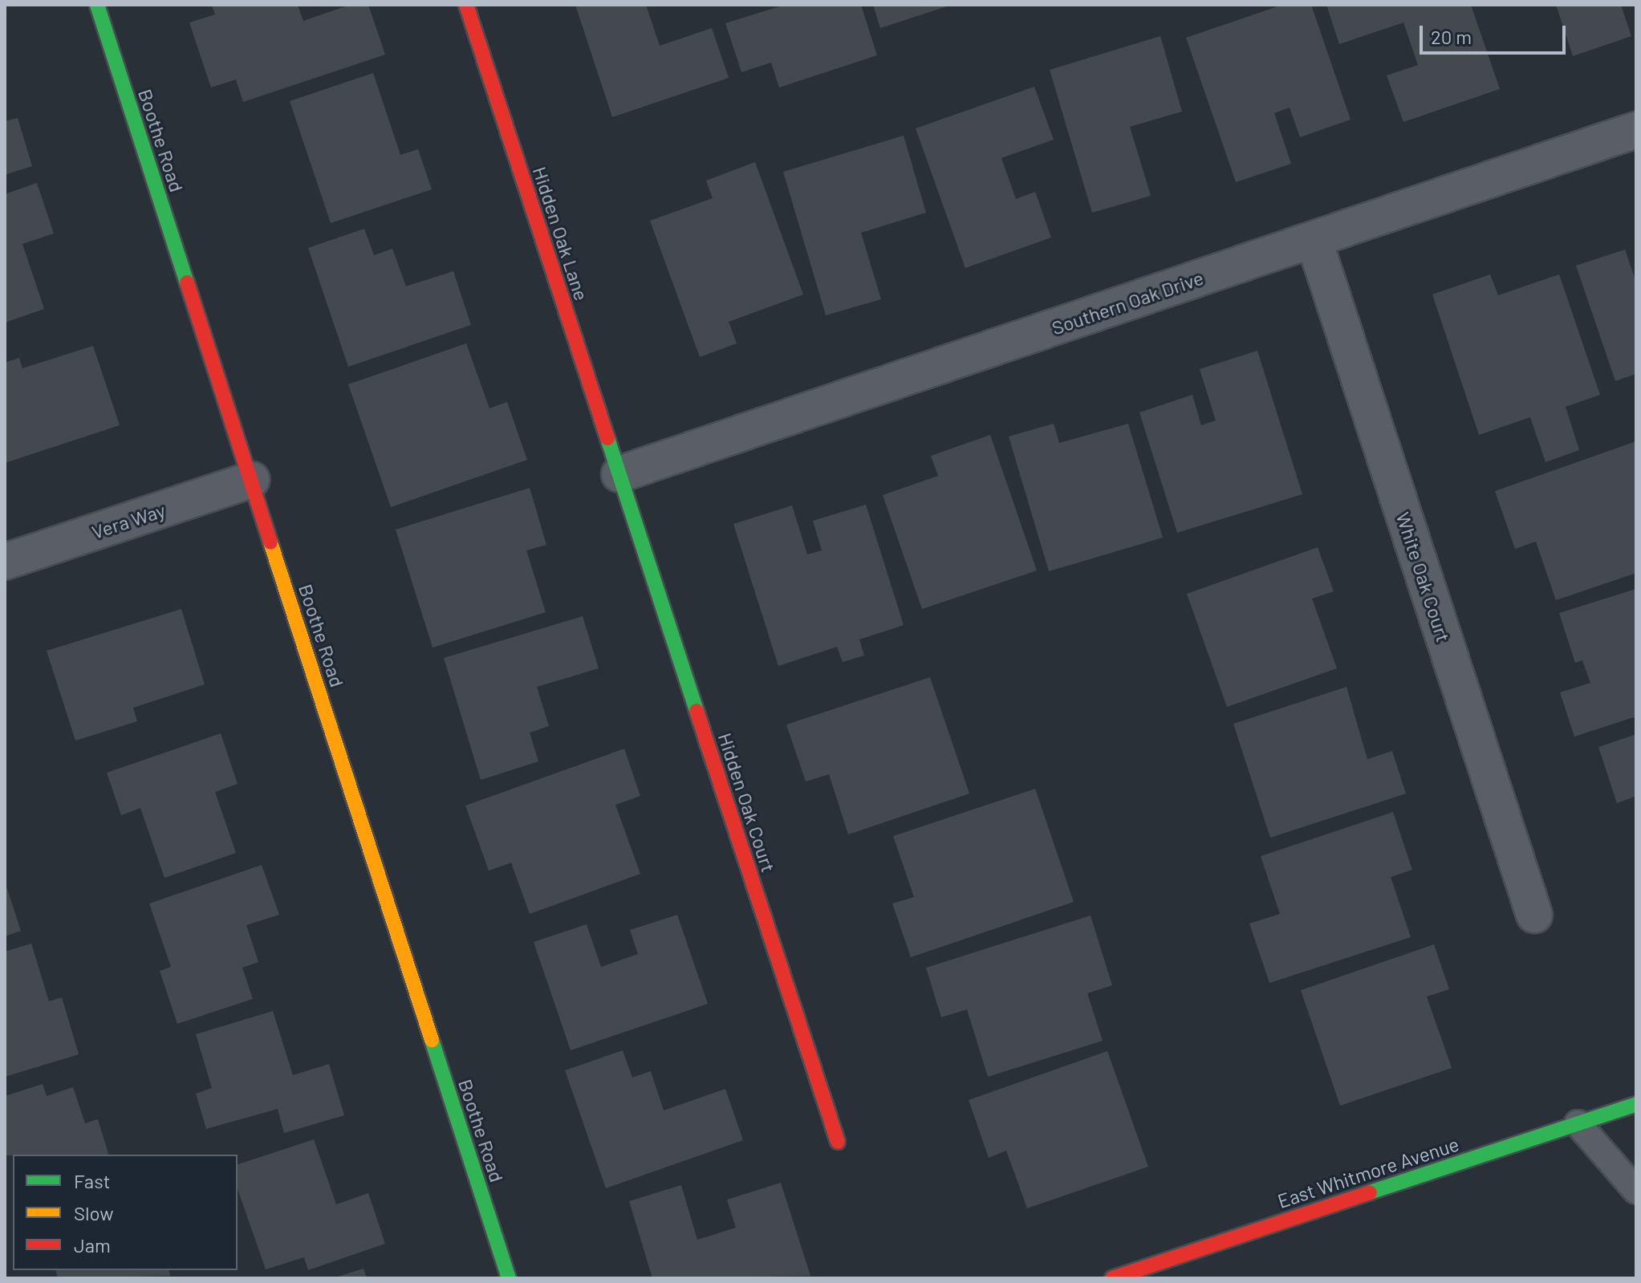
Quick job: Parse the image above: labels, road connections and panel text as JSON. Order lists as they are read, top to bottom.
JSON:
{
  "streets": {
    "street": [
      "Boothe Road",
      "Hidden Oak Lane",
      "Southern Oak Drive",
      "Vera Way",
      "White Oak Court",
      "Hidden Oak Court",
      "East Whitmore Avenue"
    ]
  },
  "crossings": [
    ["Boothe Road", "Vera Way"],
    ["Hidden Oak Lane", "Southern Oak Drive"],
    ["Hidden Oak Lane", "Hidden Oak Court"],
    ["Southern Oak Drive", "White Oak Court"],
    ["Southern Oak Drive", "Hidden Oak Court"]
  ],
  "legend": ["Fast", "Slow", "Jam"],
  "scale_bar": "20 m"
}
